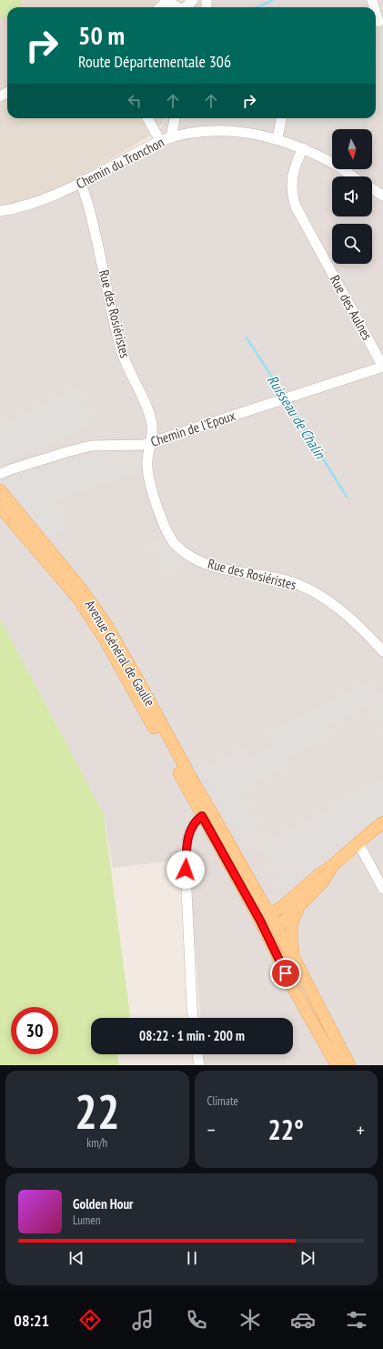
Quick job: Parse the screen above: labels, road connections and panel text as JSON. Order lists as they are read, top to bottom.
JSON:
{
  "streets": {
    "main road": ["Avenue Général de Gaulle"],
    "street": [
      "Chemin du Tronchon",
      "Rue des Aulnes",
      "Rue des Rosiéristes",
      "Chemin de l'Epoux"
    ]
  },
  "crossings": [
    ["Chemin du Tronchon", "Rue des Aulnes"],
    ["Chemin du Tronchon", "Rue des Rosiéristes"],
    ["Rue des Aulnes", "Chemin de l'Epoux"],
    ["Rue des Rosiéristes", "Chemin de l'Epoux"]
  ],
  "water": ["Ruisseau de Chalin"],
  "north": "bottom",
  "page": {
    "turn": ["50 m", "Route Départementale 306"],
    "limit": "30",
    "trip": "08:22 · 1 min · 200 m",
    "tile": [
      ["22", "km/h"],
      "Climate"
    ],
    "heat": ["−", "22°", "+"],
    "song": ["Golden Hour", "Lumen"],
    "tabs": "08:21"
  }
}
